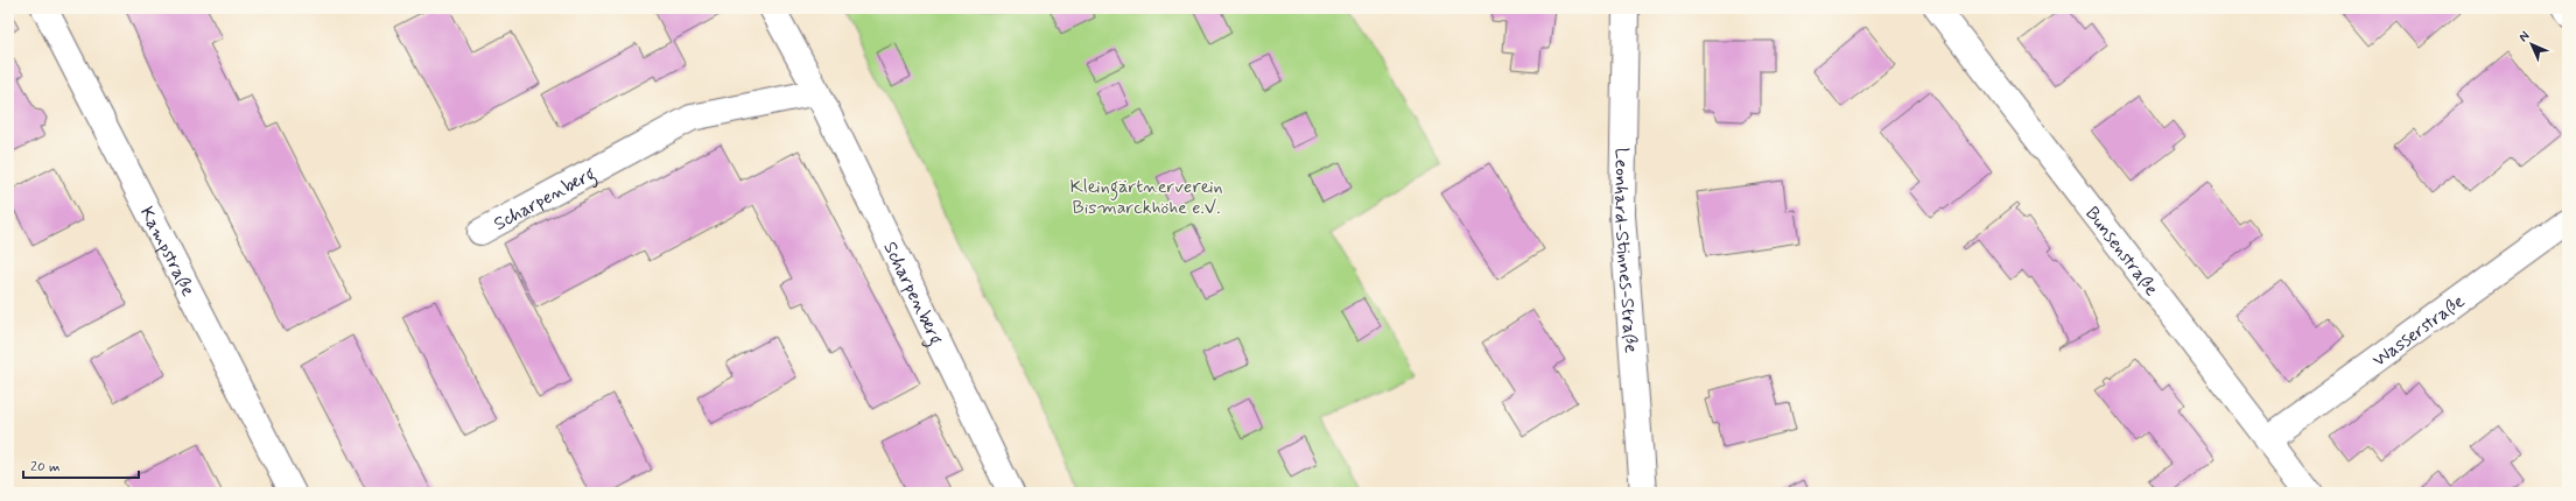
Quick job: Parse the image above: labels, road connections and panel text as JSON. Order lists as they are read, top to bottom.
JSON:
{
  "streets": {
    "street": [
      "Scharpenberg",
      "Kampstraße",
      "Leonhard-Stinnes-Straße",
      "Bunsenstraße",
      "Wasserstraße"
    ]
  },
  "crossings": [
    ["Bunsenstraße", "Wasserstraße"]
  ],
  "parks": ["Kleingärtnerverein Bismarckhöhe e.V."],
  "scale_bar": "20 m",
  "north": "top left"
}
